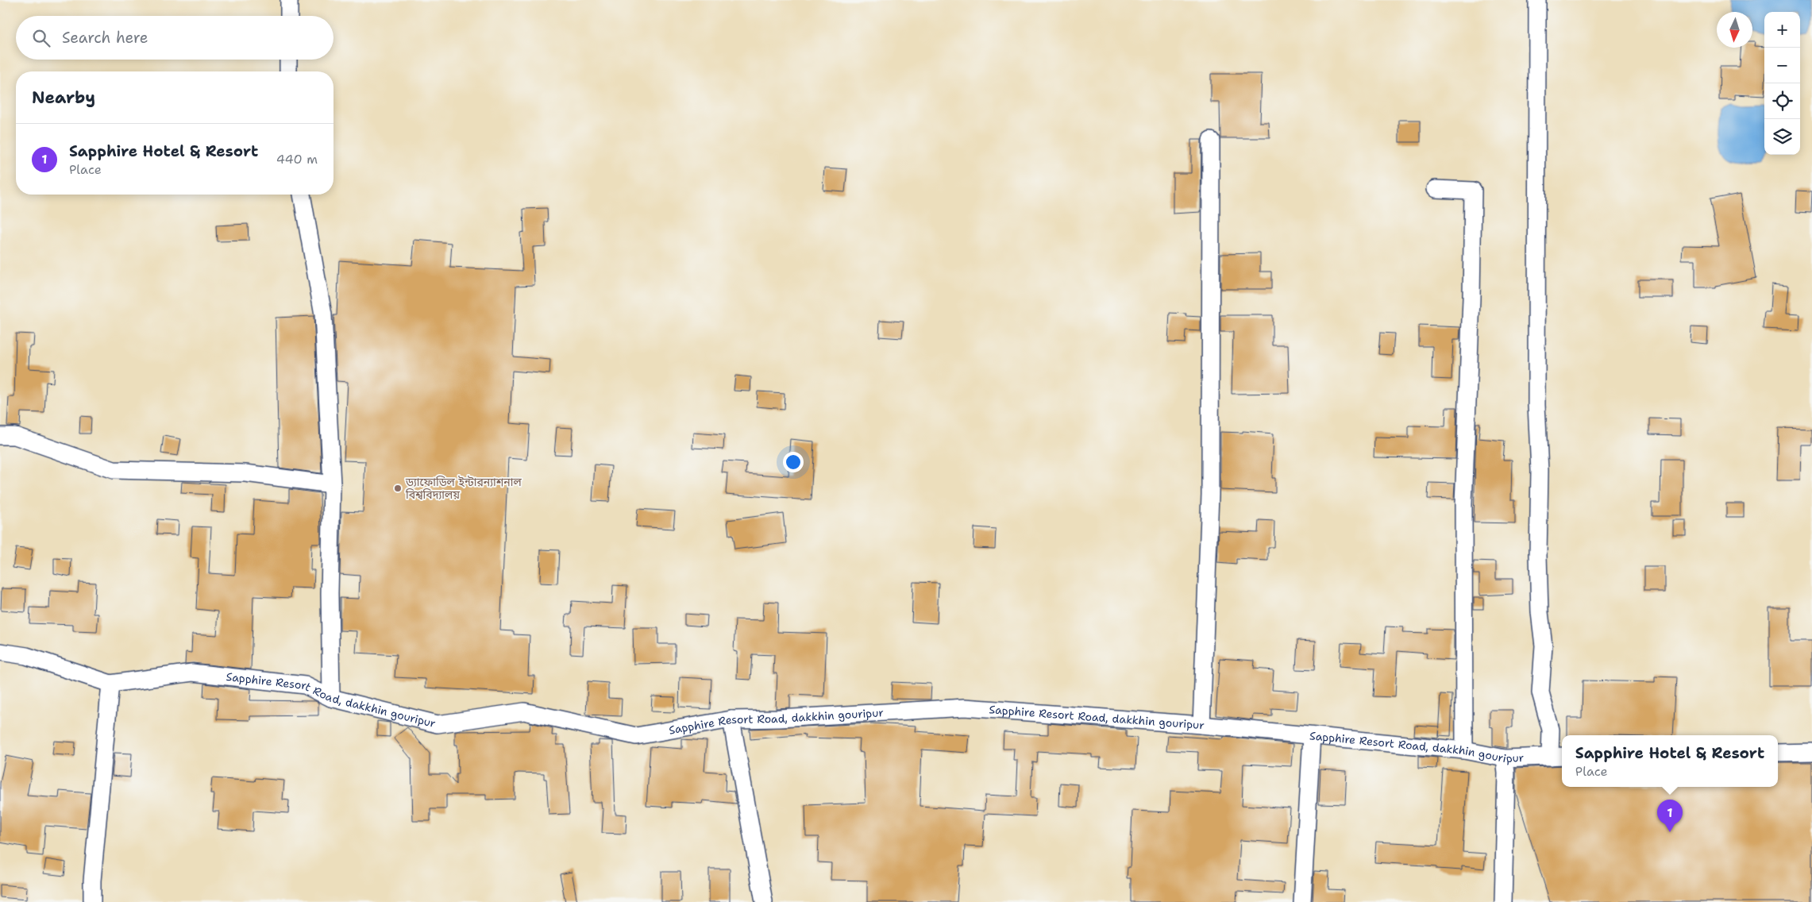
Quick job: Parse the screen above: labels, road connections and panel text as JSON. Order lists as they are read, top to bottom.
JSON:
{
  "streets": {
    "street": ["Sapphire Resort Road, dakkhin gouripur"]
  },
  "places": ["ড্যাফোডিল ইন্টারন্যাশনাল বিশ্ববিদ্যালয়"],
  "north": "bottom",
  "page": {
    "map_buttons": ["+", "−"],
    "search": "Search here",
    "heading": "Nearby",
    "list": [
      {
        "mark": "1",
        "name": "Sapphire Hotel & Resort",
        "note": "Place",
        "value": "440 m"
      }
    ],
    "popup": ["Sapphire Hotel & Resort", "Place"],
    "pins": "1"
  }
}
